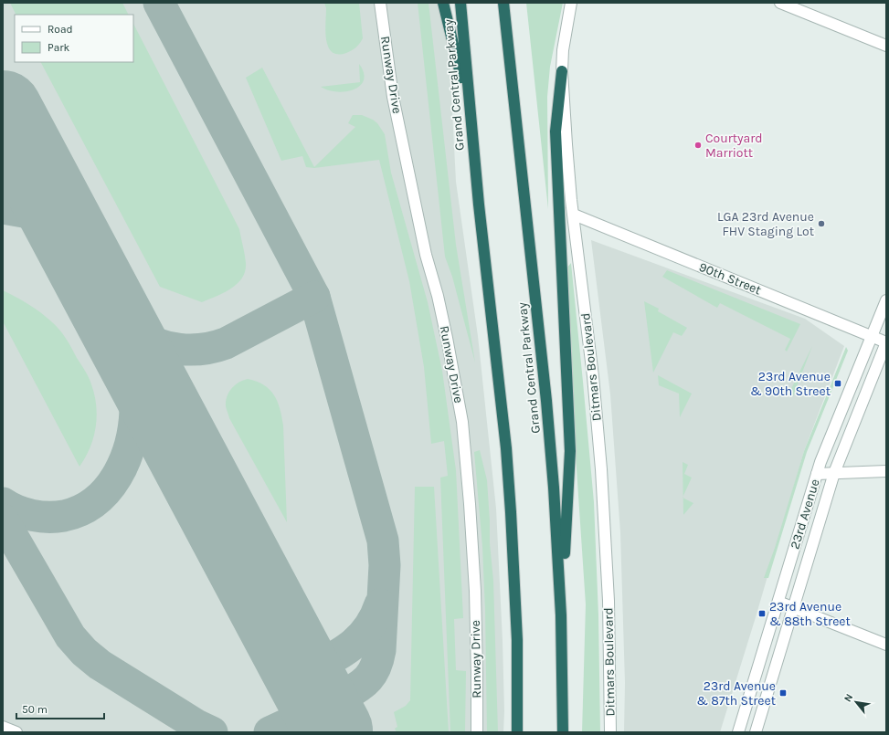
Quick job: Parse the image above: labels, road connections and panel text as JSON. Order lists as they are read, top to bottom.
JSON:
{
  "streets": {
    "highway": ["Grand Central Parkway"],
    "street": [
      "Runway Drive",
      "90th Street",
      "Ditmars Boulevard",
      "23rd Avenue"
    ]
  },
  "crossings": [
    ["90th Street", "Ditmars Boulevard"],
    ["90th Street", "23rd Avenue"]
  ],
  "places": {
    "other": ["Courtyard Marriott", "LGA 23rd Avenue FHV Staging Lot"],
    "transit": ["23rd Avenue & 90th Street", "23rd Avenue & 88th Street", "23rd Avenue & 87th Street"]
  },
  "legend": ["Road", "Park"],
  "scale_bar": "50 m",
  "north": "top left"
}
